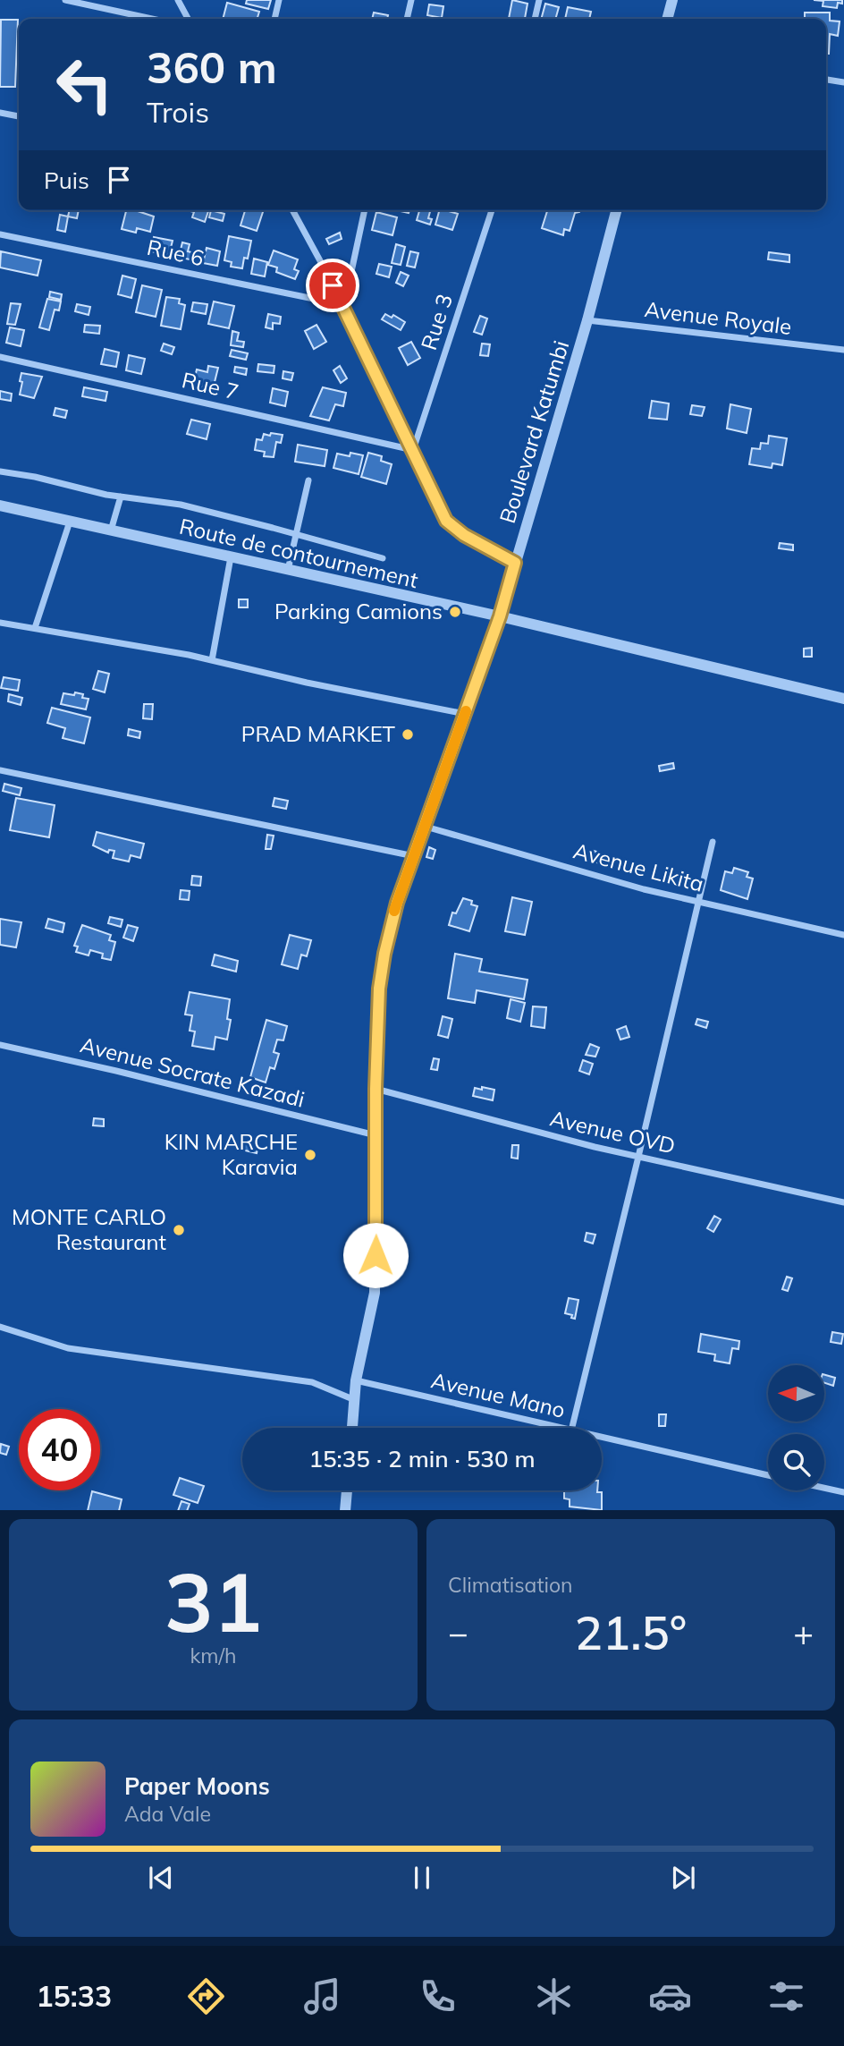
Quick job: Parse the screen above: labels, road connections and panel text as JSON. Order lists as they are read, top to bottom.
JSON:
{
  "streets": {
    "street": [
      "Rue 6",
      "Avenue Royale",
      "Rue 3",
      "Rue 7",
      "Boulevard Katumbi",
      "Route de contournement",
      "Avenue Likita",
      "Avenue Socrate Kazadi",
      "Avenue OVD",
      "Avenue Mano"
    ]
  },
  "crossings": [
    ["Avenue Royale", "Boulevard Katumbi"],
    ["Rue 3", "Rue 7"],
    ["Boulevard Katumbi", "Route de contournement"],
    ["Boulevard Katumbi", "Avenue Likita"],
    ["Boulevard Katumbi", "Avenue Socrate Kazadi"],
    ["Boulevard Katumbi", "Avenue OVD"],
    ["Boulevard Katumbi", "Avenue Mano"]
  ],
  "places": [
    "Parking Camions",
    "PRAD MARKET",
    "KIN MARCHE Karavia",
    "MONTE CARLO Restaurant"
  ],
  "north": "left",
  "page": {
    "turn": ["360 m", "Trois"],
    "then": "Puis",
    "limit": "40",
    "trip": "15:35 · 2 min · 530 m",
    "tile": [
      ["31", "km/h"],
      "Climatisation"
    ],
    "heat": ["−", "21.5°", "+"],
    "song": ["Paper Moons", "Ada Vale"],
    "tabs": "15:33"
  }
}
